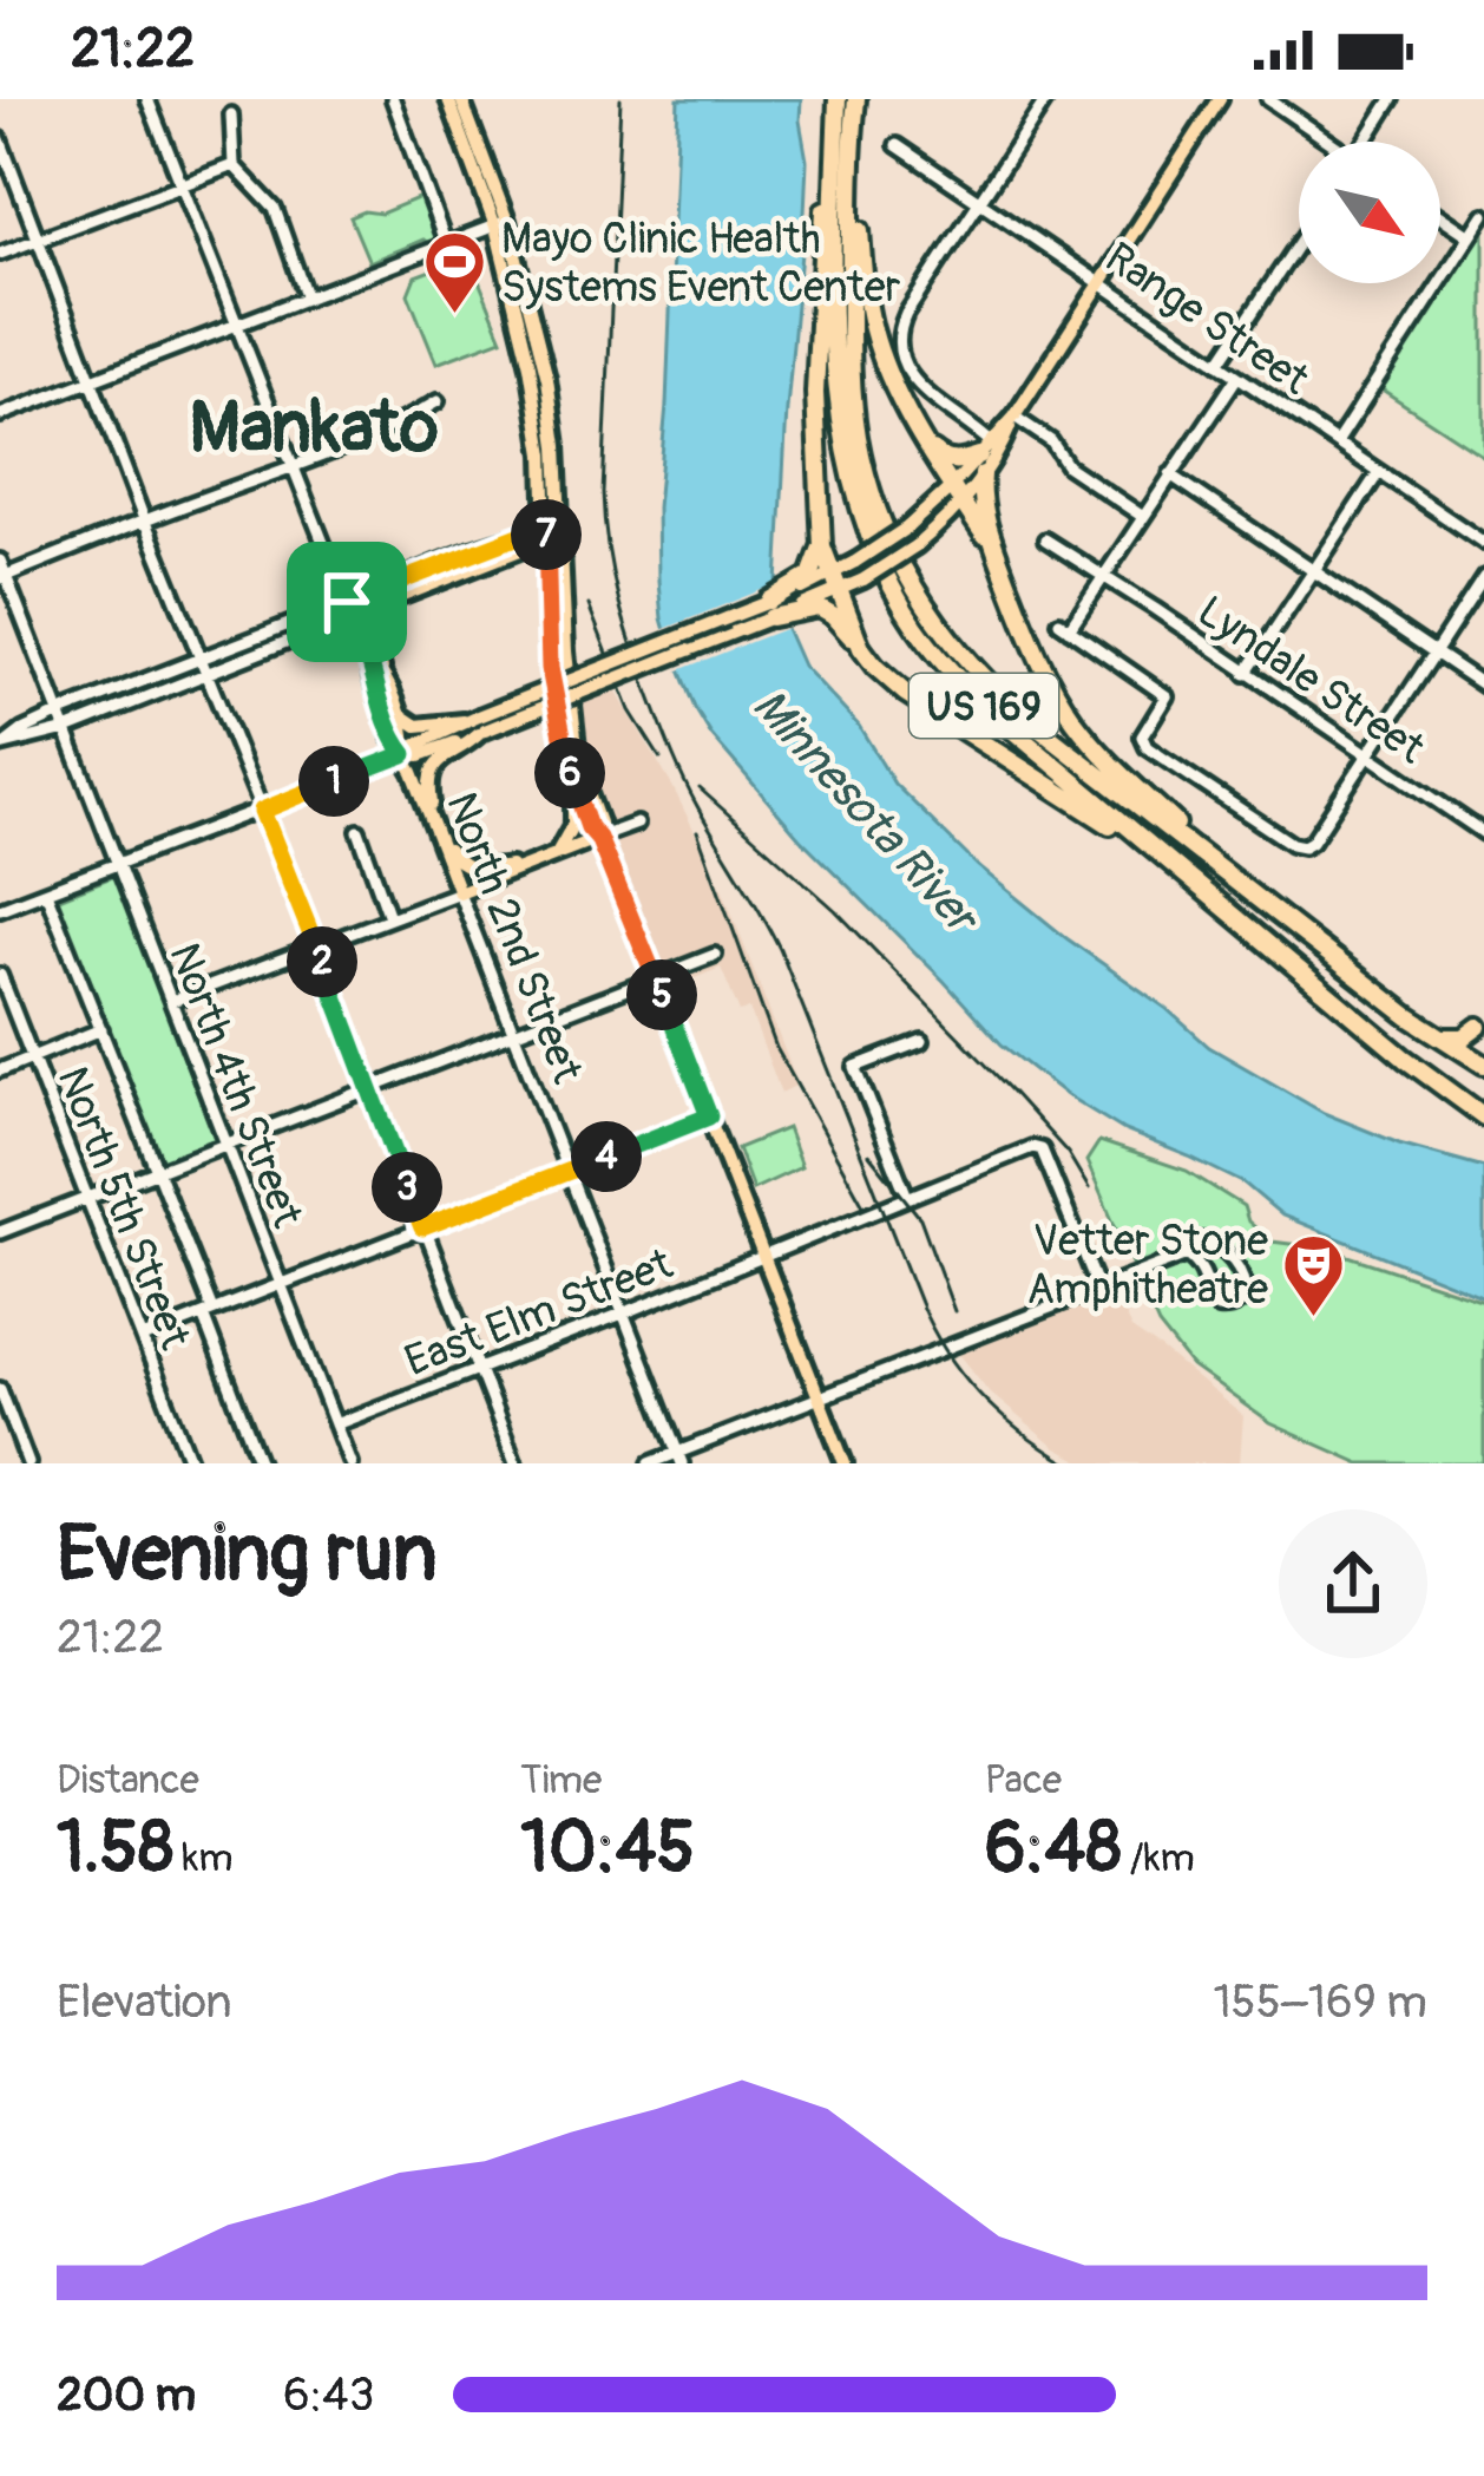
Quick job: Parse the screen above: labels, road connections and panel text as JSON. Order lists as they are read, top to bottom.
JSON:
{
  "streets": {
    "highway": ["US 169"],
    "main road": ["North 2nd Street"],
    "street": [
      "Range Street",
      "Lyndale Street",
      "North 4th Street",
      "North 5th Street",
      "East Elm Street"
    ]
  },
  "crossings": [
    ["North 2nd Street", "East Elm Street"],
    ["North 4th Street", "East Elm Street"]
  ],
  "districts": ["Mankato"],
  "water": ["Minnesota River"],
  "places": {
    "sports": ["Mayo Clinic Health Systems Event Center"],
    "theatre": ["Vetter Stone Amphitheatre"]
  },
  "north": "bottom right",
  "page": {
    "status": "21:22",
    "pins": [
      "7",
      "6",
      "1",
      "2",
      "5",
      "4",
      "3"
    ],
    "heading": ["Evening run", "21:22"],
    "stats": [
      ["Distance", "1.58 km"],
      ["Time", "10:45"],
      ["Pace", "6:48 /km"]
    ],
    "chart": ["Elevation", "155–169 m"],
    "list": [
      {
        "name": "200 m",
        "note": "6:43"
      }
    ]
  }
}
